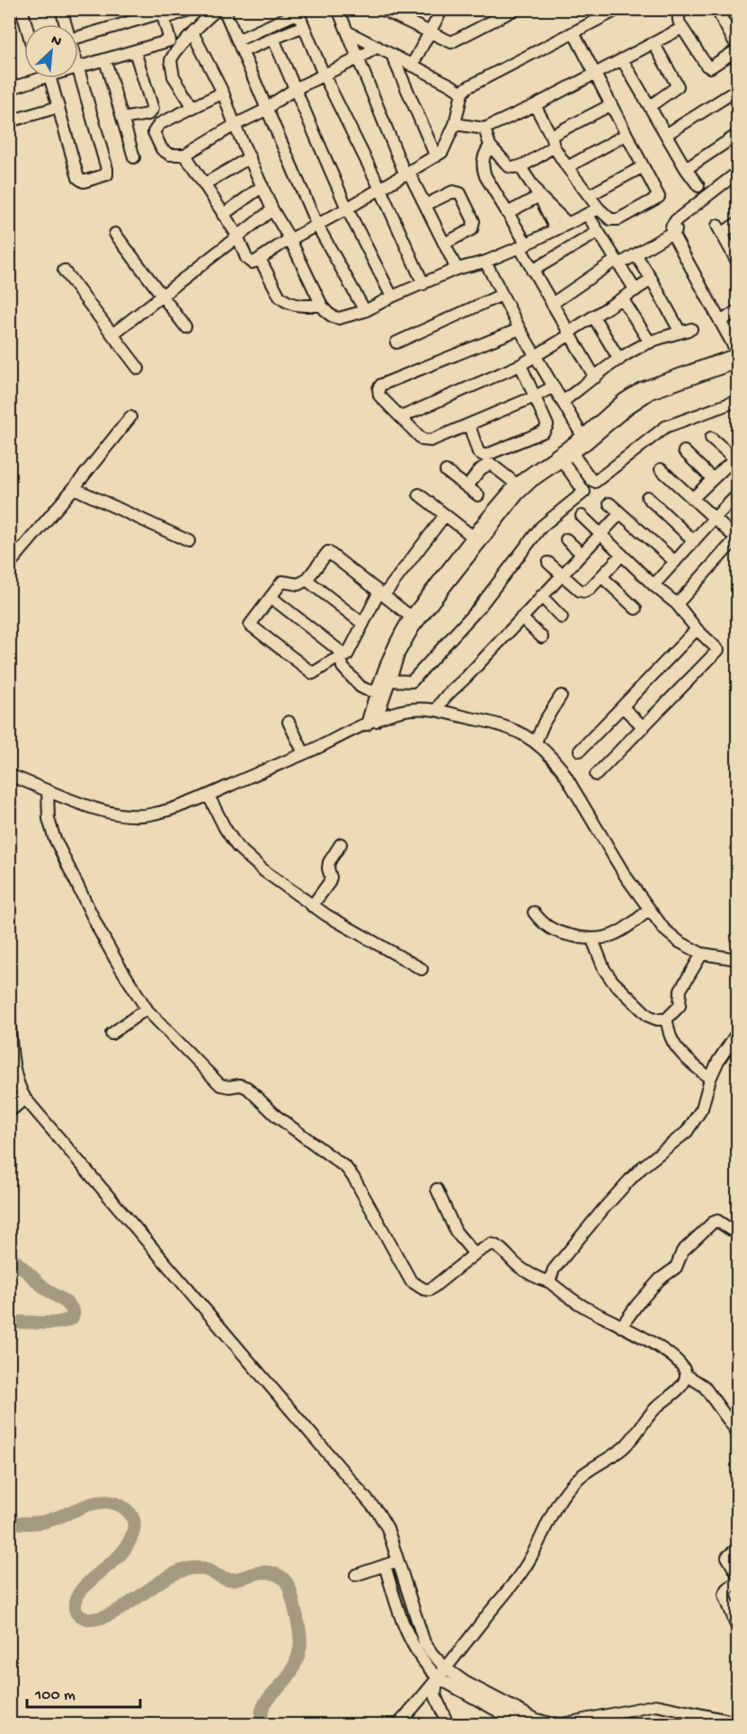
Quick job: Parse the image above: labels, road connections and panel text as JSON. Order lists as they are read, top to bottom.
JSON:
{
  "scale_bar": "100 m",
  "north": "top right"
}
